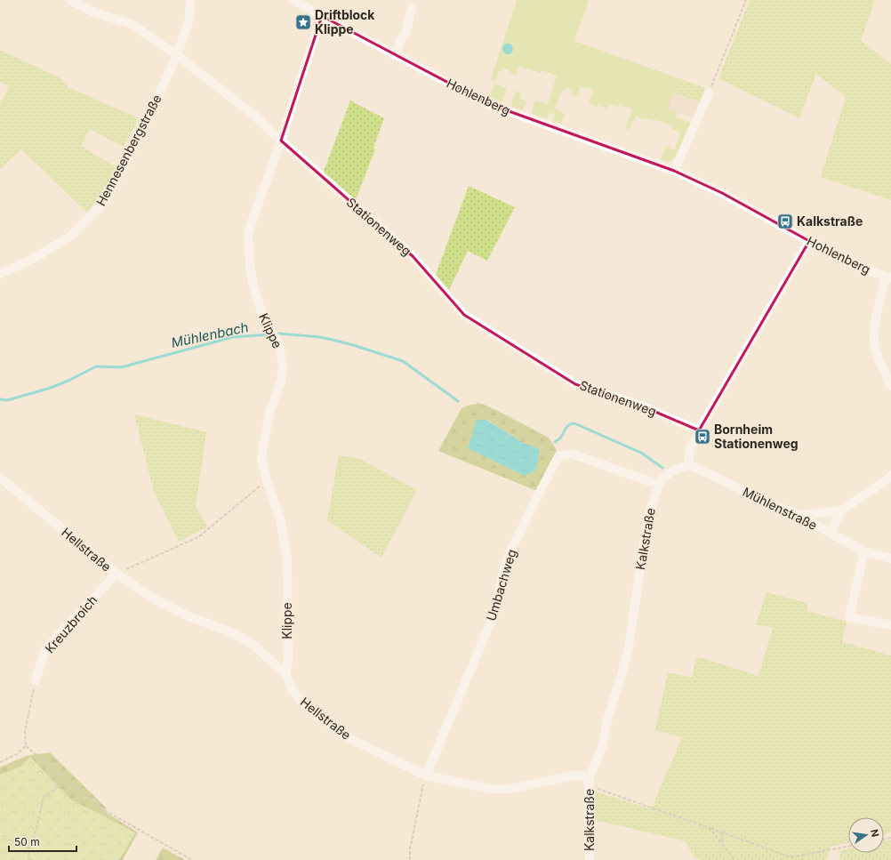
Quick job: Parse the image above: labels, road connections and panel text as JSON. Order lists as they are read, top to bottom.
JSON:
{
  "streets": {
    "street": [
      "Hohlenberg",
      "Hennesenbergstraße",
      "Stationenweg",
      "Klippe",
      "Mühlenstraße",
      "Kalkstraße",
      "Hellstraße",
      "Umbachweg",
      "Kreuzbroich"
    ]
  },
  "crossings": [
    ["Hohlenberg", "Klippe"],
    ["Hennesenbergstraße", "Stationenweg"],
    ["Stationenweg", "Klippe"],
    ["Klippe", "Hellstraße"],
    ["Mühlenstraße", "Kalkstraße"],
    ["Kalkstraße", "Hellstraße"],
    ["Kalkstraße", "Umbachweg"],
    ["Hellstraße", "Umbachweg"],
    ["Hellstraße", "Kreuzbroich"]
  ],
  "water": ["Mühlenbach"],
  "places": {
    "place": ["Driftblock Klippe"],
    "bus stop": ["Kalkstraße", "Bornheim Stationenweg"]
  },
  "scale_bar": "50 m",
  "north": "right"
}
